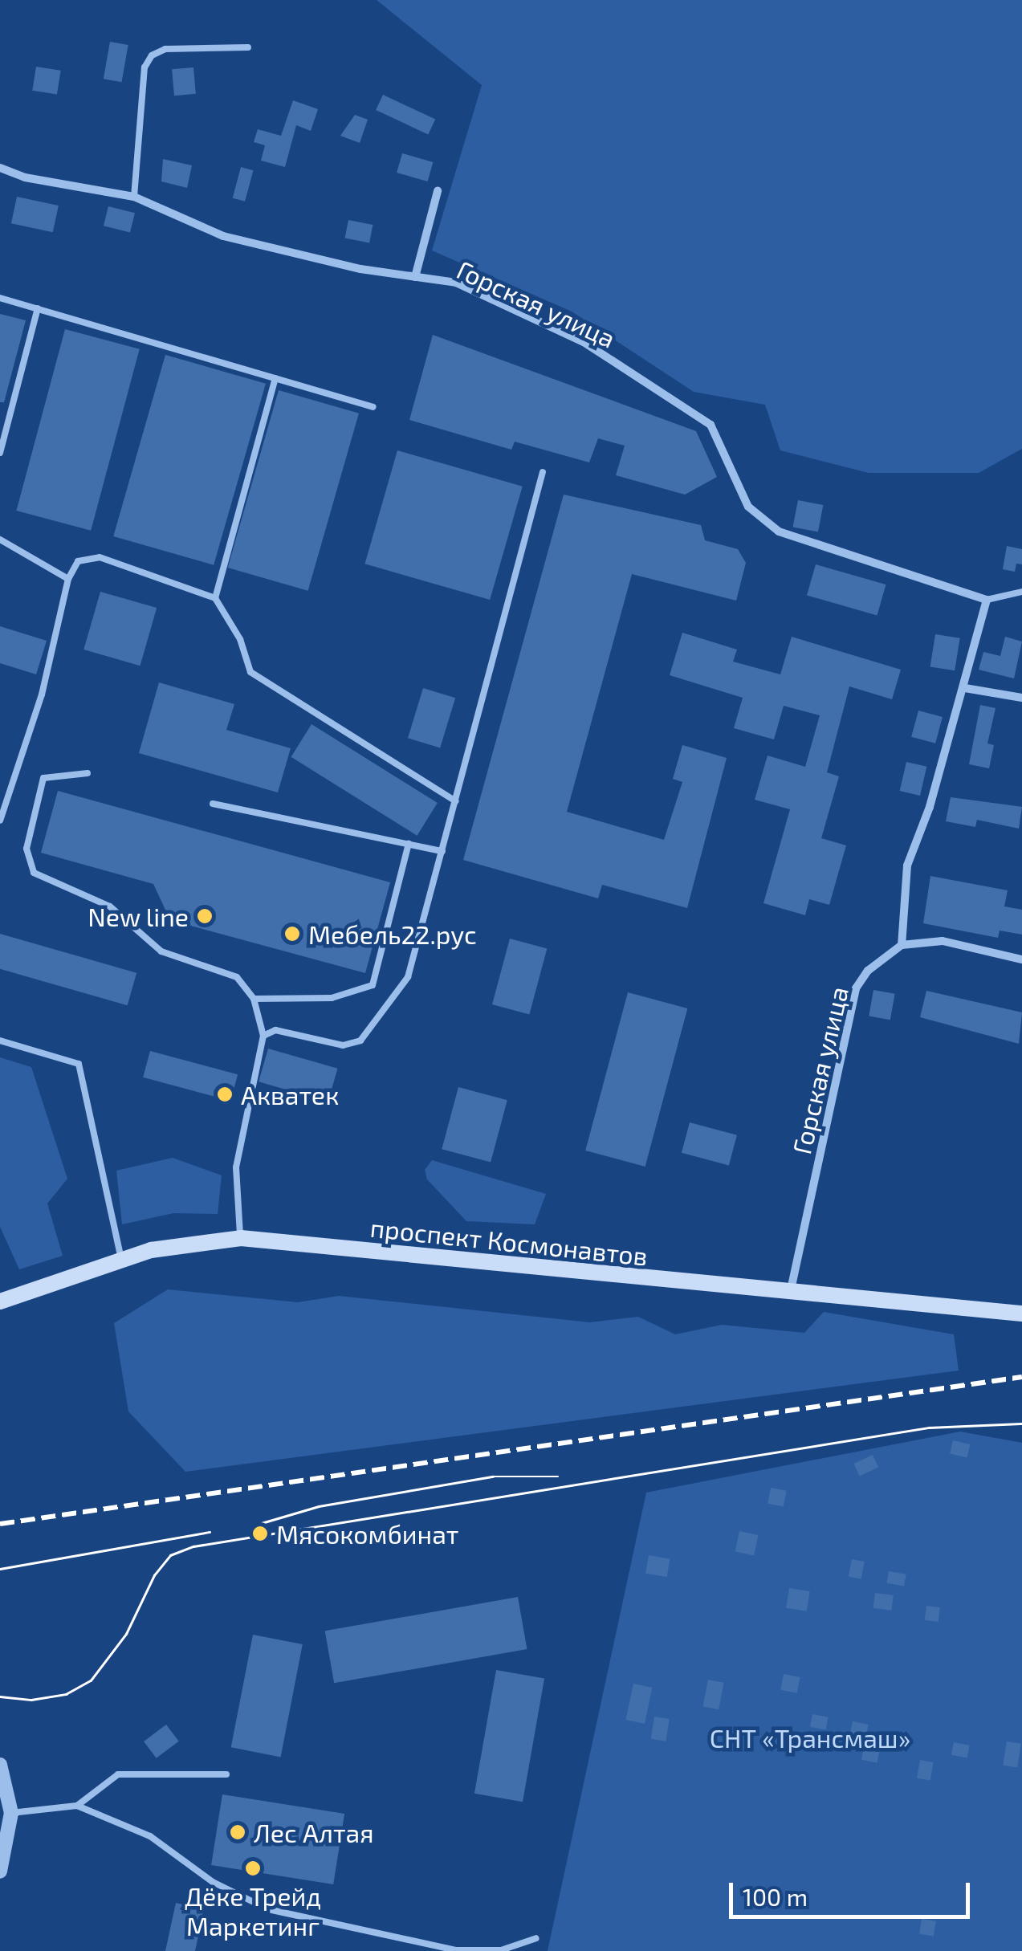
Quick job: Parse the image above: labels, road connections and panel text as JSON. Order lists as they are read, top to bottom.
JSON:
{
  "streets": {
    "main road": ["проспект Космонавтов"],
    "street": ["Горская улица"]
  },
  "crossings": [
    ["Горская улица", "проспект Космонавтов"]
  ],
  "parks": ["СНТ «Трансмаш»"],
  "places": [
    "New line",
    "Мебель22.рус",
    "Акватек",
    "Мясокомбинат",
    "Лес Алтая",
    "Дёке Трейд Маркетинг"
  ],
  "scale_bar": "100 m"
}
